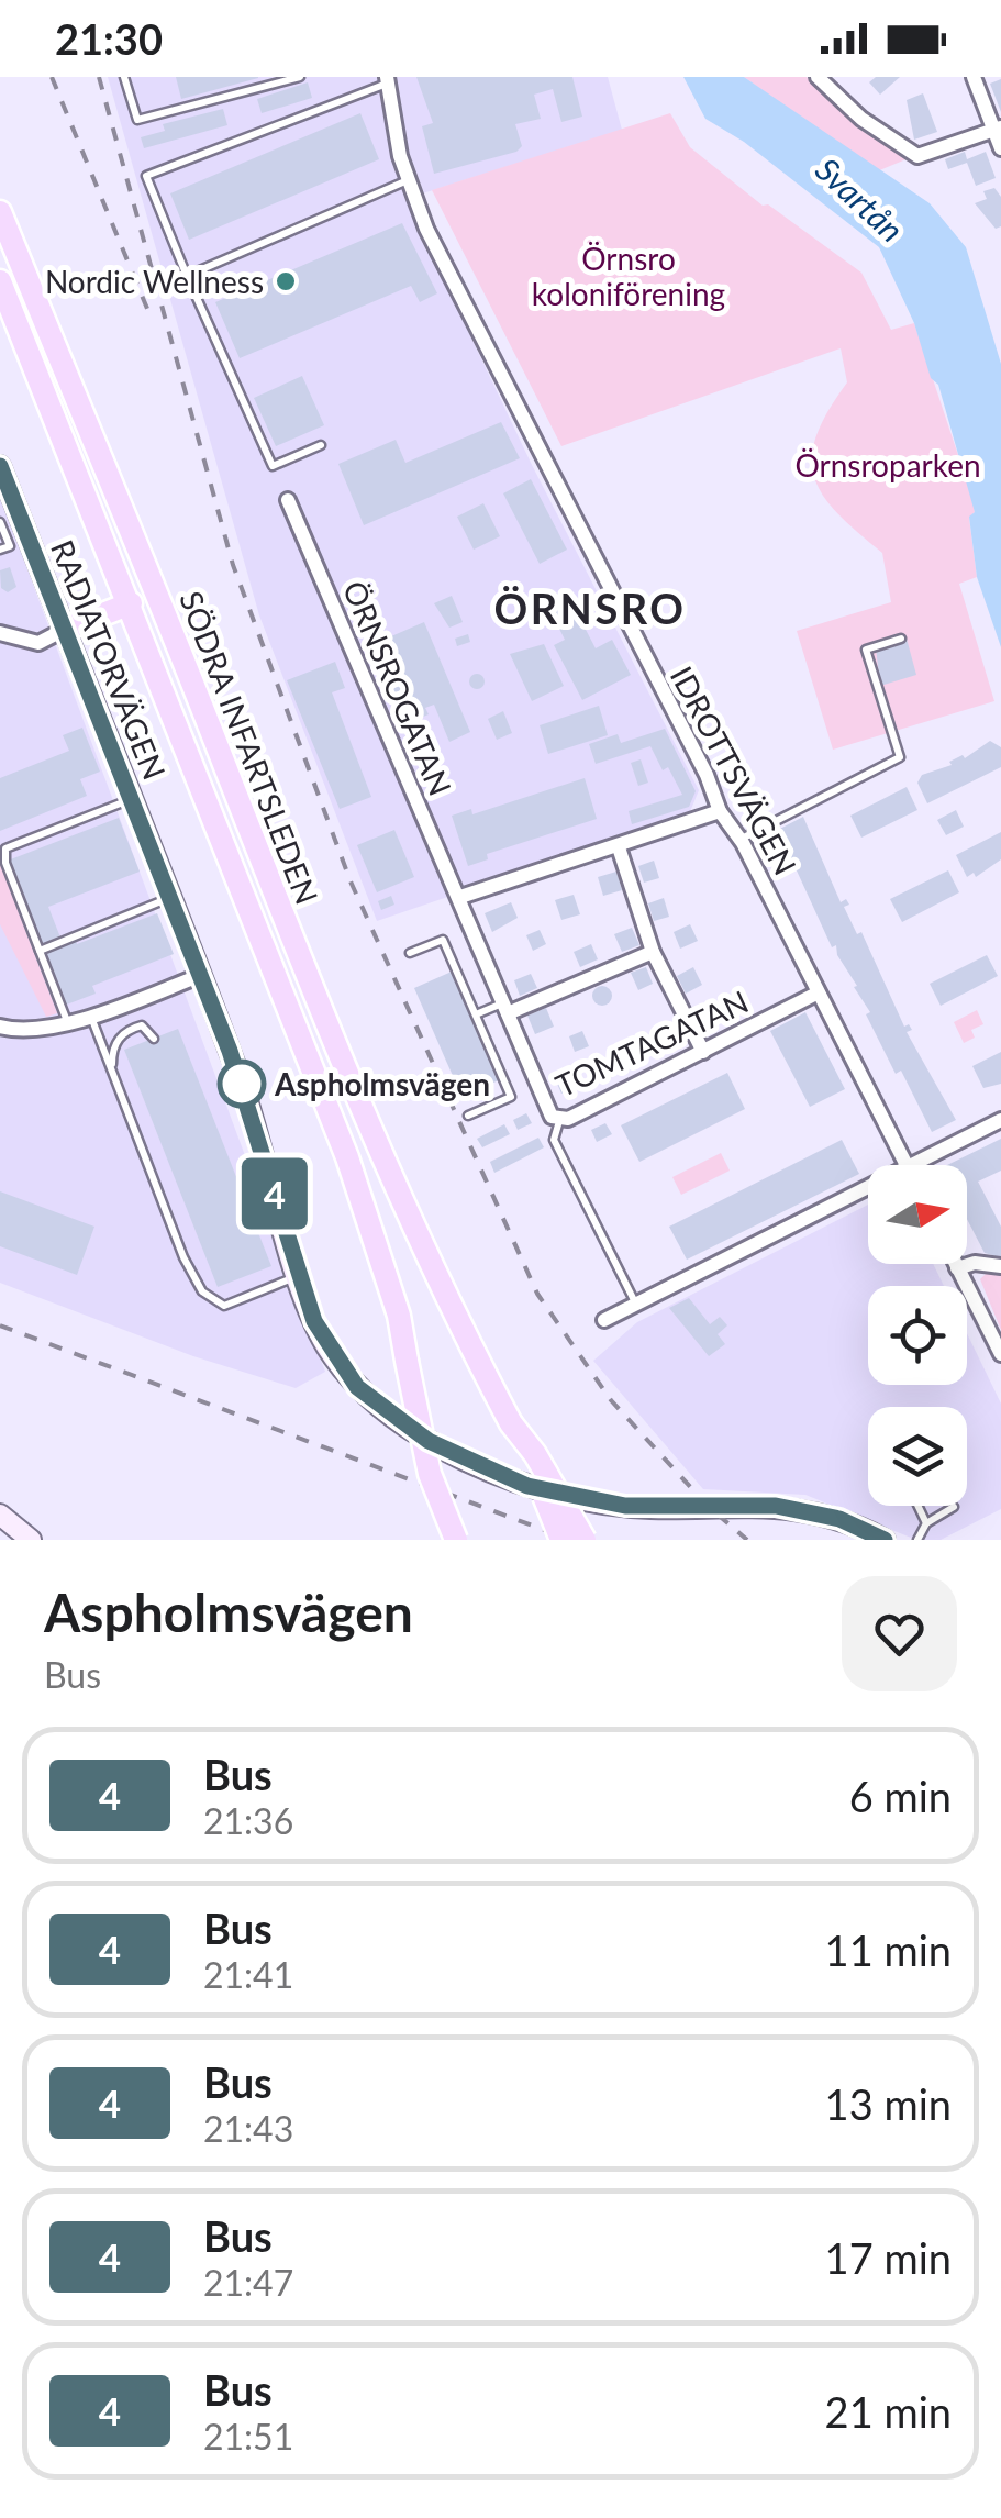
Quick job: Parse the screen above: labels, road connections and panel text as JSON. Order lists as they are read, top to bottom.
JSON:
{
  "streets": {
    "main road": ["SÖDRA INFARTSLEDEN"],
    "street": [
      "RADIATORVÄGEN",
      "ÖRNSROGATAN",
      "IDROTTSVÄGEN",
      "TOMTAGATAN"
    ]
  },
  "crossings": [
    ["ÖRNSROGATAN", "TOMTAGATAN"],
    ["IDROTTSVÄGEN", "TOMTAGATAN"]
  ],
  "districts": ["ÖRNSRO"],
  "water": ["Svartån"],
  "parks": ["Örnsro koloniförening", "Örnsroparken"],
  "places": ["Nordic Wellness", "Aspholmsvägen"],
  "lines": ["bus line 4"],
  "north": "right",
  "page": {
    "status": "21:30",
    "on_map": "4",
    "heading": ["Aspholmsvägen", "Bus"],
    "list": [
      {
        "mark": "4",
        "name": "Bus",
        "note": "21:36",
        "value": "6 min"
      },
      {
        "mark": "4",
        "name": "Bus",
        "note": "21:41",
        "value": "11 min"
      },
      {
        "mark": "4",
        "name": "Bus",
        "note": "21:43",
        "value": "13 min"
      },
      {
        "mark": "4",
        "name": "Bus",
        "note": "21:47",
        "value": "17 min"
      },
      {
        "mark": "4",
        "name": "Bus",
        "note": "21:51",
        "value": "21 min"
      }
    ]
  }
}
